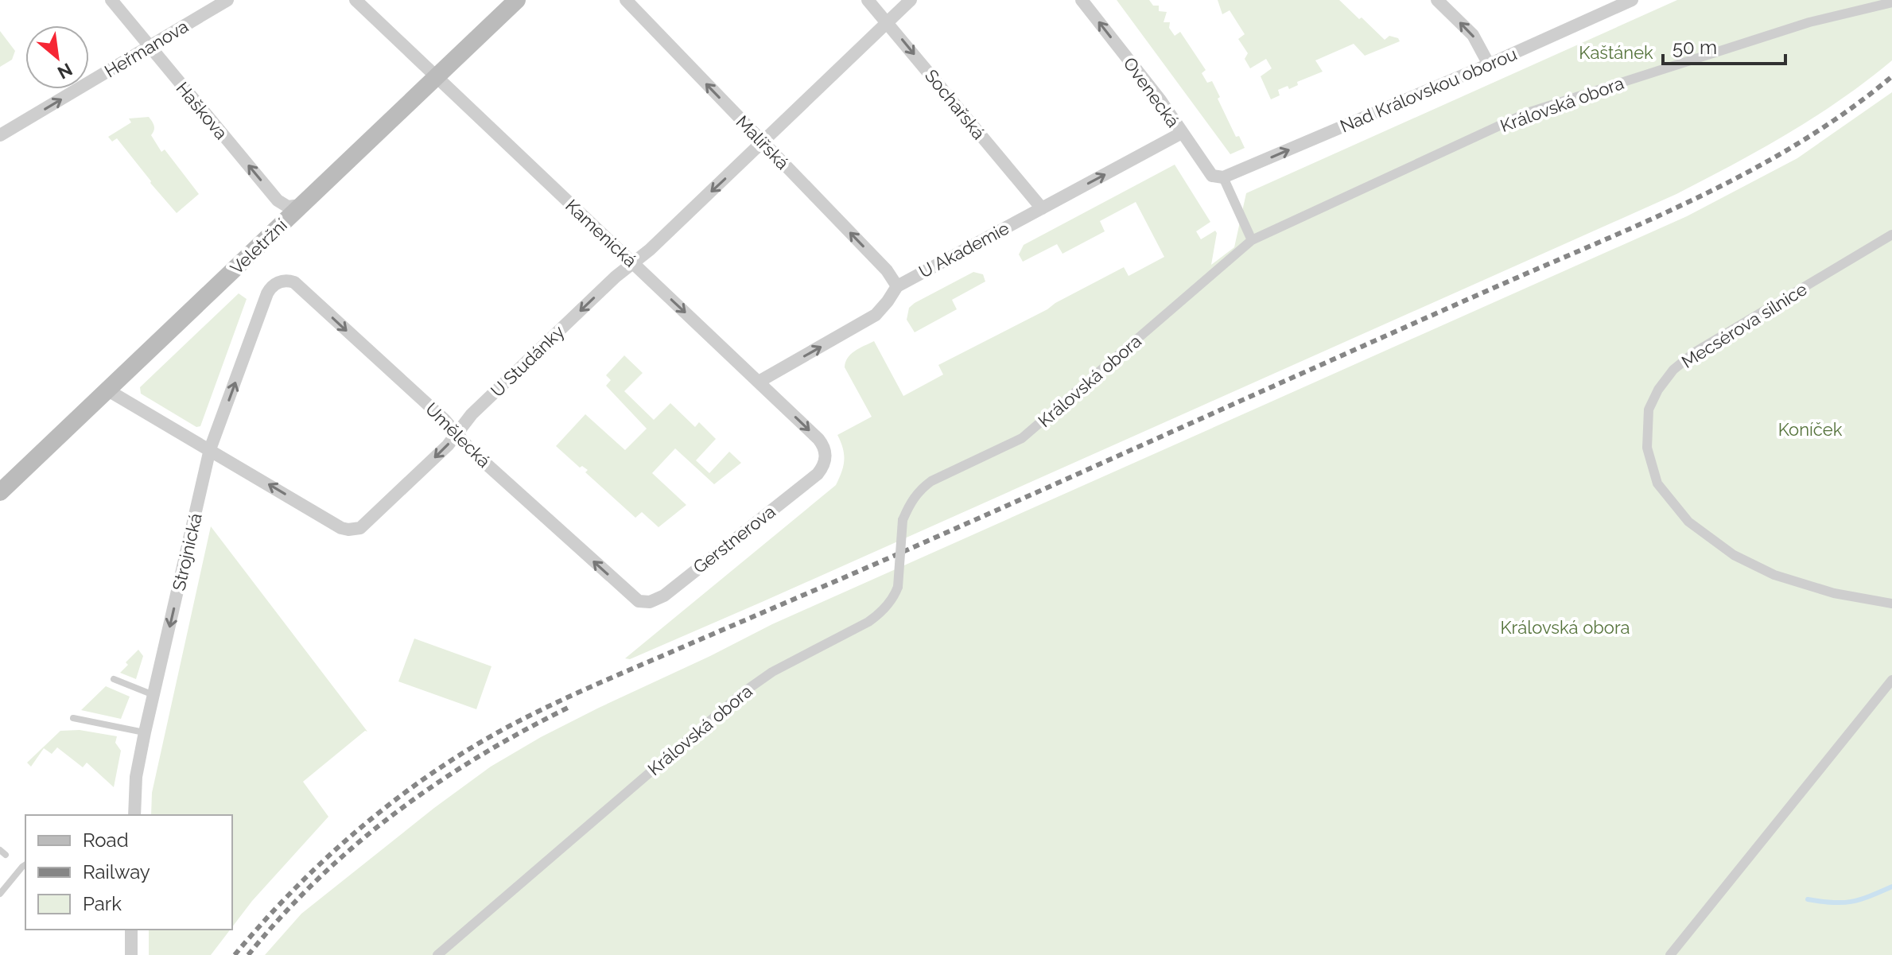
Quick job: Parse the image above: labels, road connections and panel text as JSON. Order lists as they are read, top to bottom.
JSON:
{
  "streets": {
    "main road": ["Veletržní"],
    "street": [
      "Heřmanova",
      "Nad Královskou oborou",
      "Ovenecká",
      "Sochařská",
      "Královská obora",
      "Haškova",
      "Malířská",
      "Kamenická",
      "U Akademie",
      "Mecsérova silnice",
      "U Studánky",
      "Umělecká",
      "Gerstnerova",
      "Strojnická"
    ]
  },
  "crossings": [
    ["Heřmanova", "Haškova"],
    ["Nad Královskou oborou", "Ovenecká"],
    ["Ovenecká", "U Akademie"],
    ["Sochařská", "U Akademie"],
    ["Sochařská", "U Studánky"],
    ["Haškova", "Veletržní"],
    ["Malířská", "U Akademie"],
    ["Malířská", "U Studánky"],
    ["Kamenická", "Veletržní"],
    ["Kamenická", "U Akademie"],
    ["Kamenická", "U Studánky"],
    ["Kamenická", "Gerstnerova"],
    ["Veletržní", "U Studánky"],
    ["U Studánky", "Umělecká"],
    ["U Studánky", "Strojnická"],
    ["Umělecká", "Gerstnerova"],
    ["Umělecká", "Strojnická"]
  ],
  "one_way": [
    "Heřmanova",
    "Nad Královskou oborou",
    "Ovenecká",
    "Sochařská",
    "Haškova",
    "Malířská",
    "Kamenická",
    "U Akademie",
    "U Studánky"
  ],
  "parks": ["Kaštánek", "Koníček", "Královská obora"],
  "legend": ["Road", "Railway", "Park"],
  "scale_bar": "50 m",
  "north": "bottom right"
}
